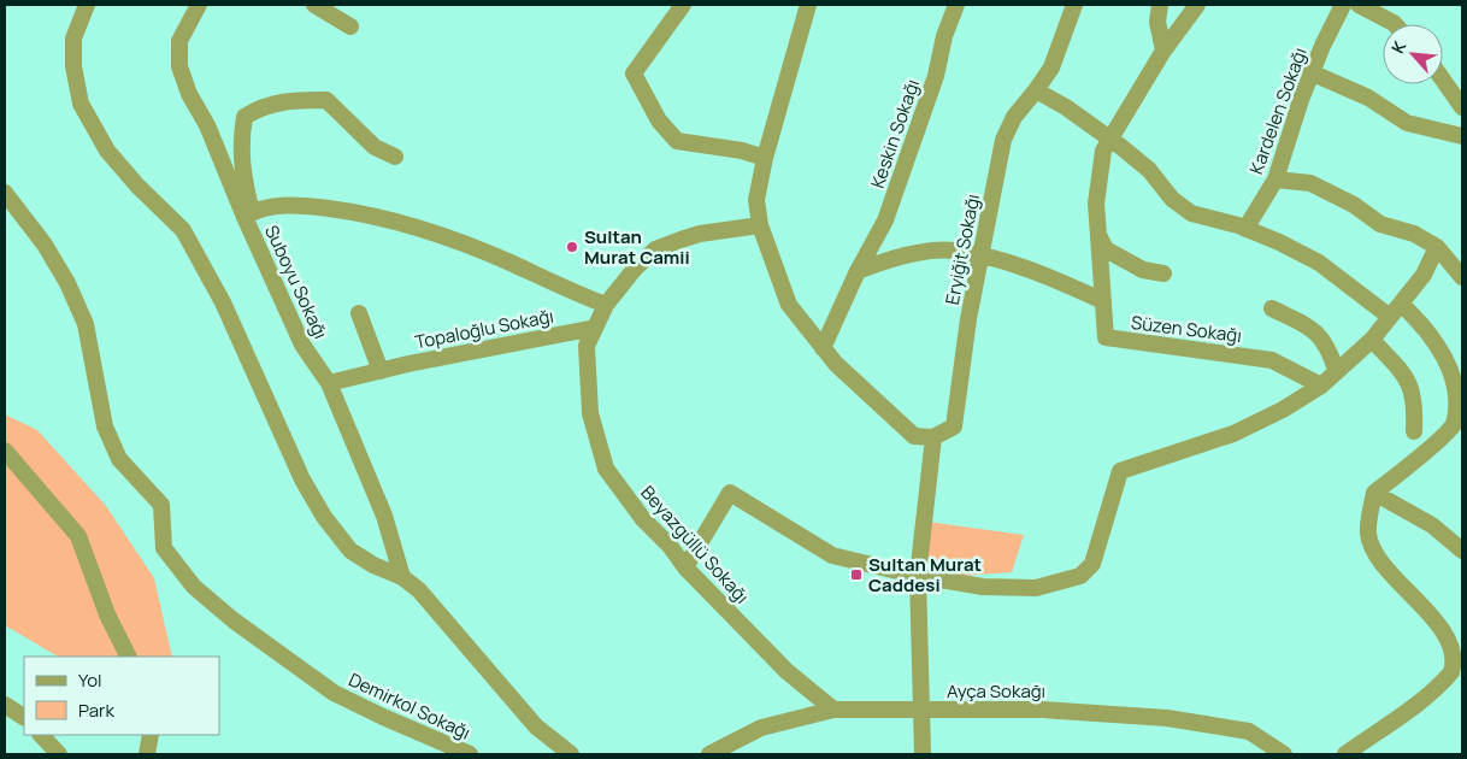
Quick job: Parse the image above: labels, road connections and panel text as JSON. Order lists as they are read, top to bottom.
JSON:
{
  "streets": {
    "street": [
      "Kardelen Sokağı",
      "Keskin Sokağı",
      "Eryiğit Sokağı",
      "Suboyu Sokağı",
      "Topaloğlu Sokağı",
      "Süzen Sokağı",
      "Beyazgüllü Sokağı",
      "Ayça Sokağı",
      "Demirkol Sokağı"
    ]
  },
  "crossings": [
    ["Suboyu Sokağı", "Topaloğlu Sokağı"],
    ["Topaloğlu Sokağı", "Beyazgüllü Sokağı"],
    ["Beyazgüllü Sokağı", "Ayça Sokağı"]
  ],
  "places": {
    "other": ["Sultan Murat Camii"],
    "transit": ["Sultan Murat Caddesi"]
  },
  "legend": ["Yol", "Park"],
  "north": "top left"
}
